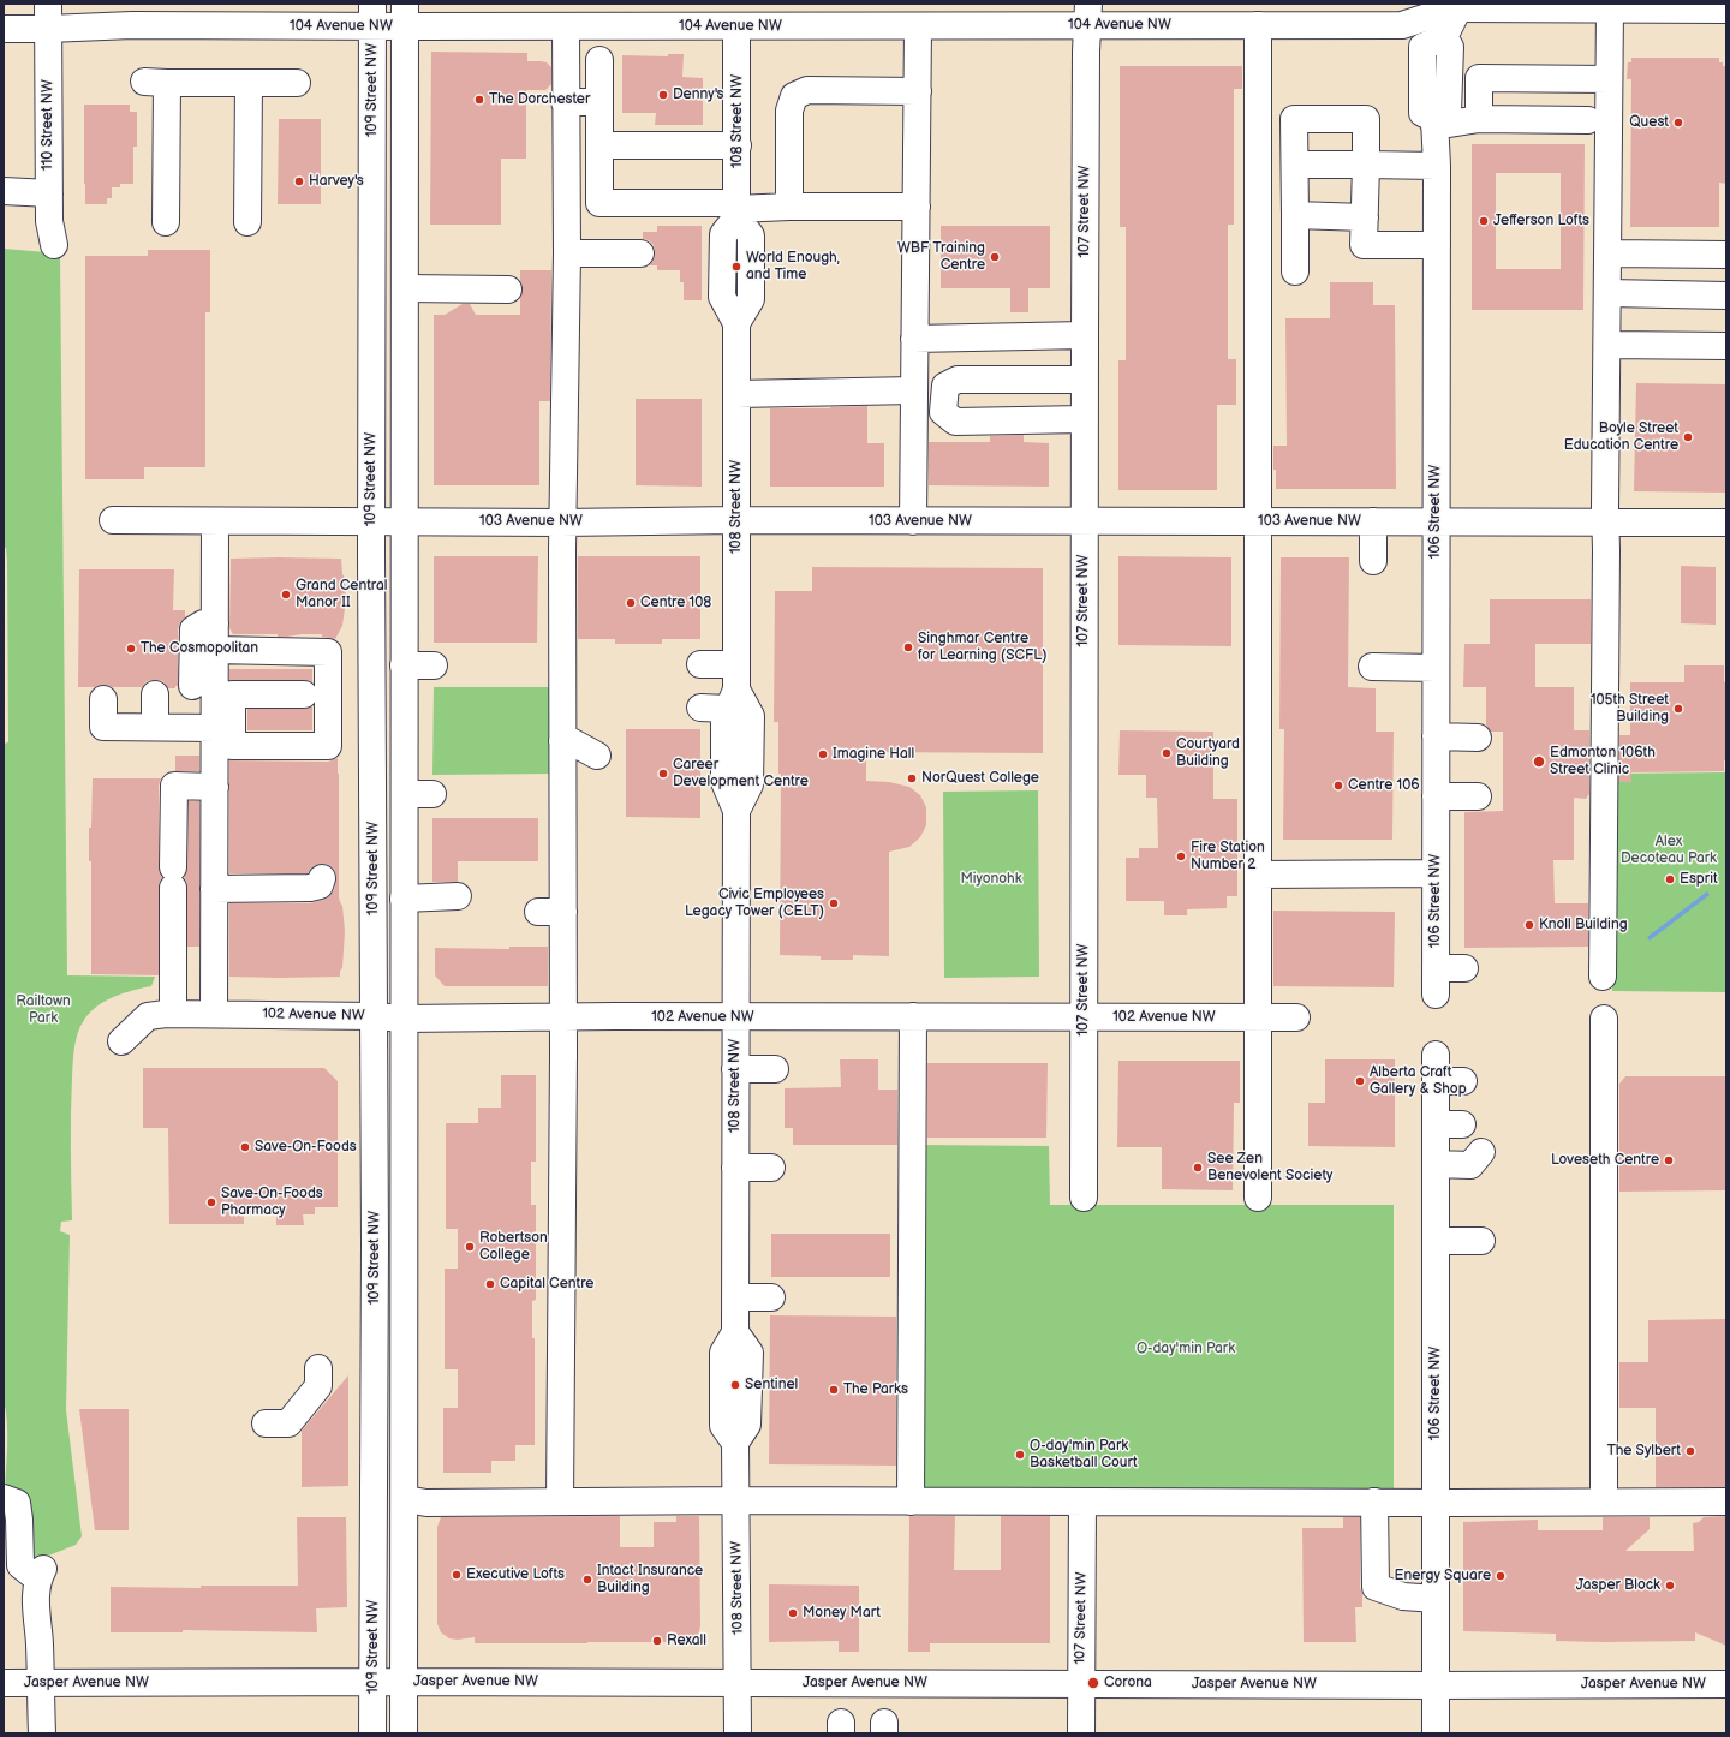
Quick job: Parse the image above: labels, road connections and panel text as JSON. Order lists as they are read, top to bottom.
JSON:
{
  "streets": {
    "street": [
      "104 Avenue NW",
      "109 Street NW",
      "108 Street NW",
      "110 Street NW",
      "107 Street NW",
      "106 Street NW",
      "103 Avenue NW",
      "102 Avenue NW",
      "Jasper Avenue NW"
    ]
  },
  "crossings": [
    ["104 Avenue NW", "109 Street NW"],
    ["104 Avenue NW", "108 Street NW"],
    ["104 Avenue NW", "110 Street NW"],
    ["104 Avenue NW", "107 Street NW"],
    ["109 Street NW", "103 Avenue NW"],
    ["109 Street NW", "102 Avenue NW"],
    ["109 Street NW", "Jasper Avenue NW"],
    ["108 Street NW", "103 Avenue NW"],
    ["108 Street NW", "102 Avenue NW"],
    ["108 Street NW", "Jasper Avenue NW"],
    ["107 Street NW", "103 Avenue NW"],
    ["107 Street NW", "102 Avenue NW"],
    ["107 Street NW", "Jasper Avenue NW"],
    ["106 Street NW", "103 Avenue NW"],
    ["106 Street NW", "Jasper Avenue NW"]
  ],
  "parks": [
    "Alex Decoteau Park",
    "Miyonohk",
    "Railtown Park",
    "O-day'min Park"
  ],
  "places": [
    "Denny's",
    "The Dorchester",
    "Quest",
    "Harvey's",
    "Jefferson Lofts",
    "WBF Training Centre",
    "World Enough, and Time",
    "Boyle Street Education Centre",
    "Grand Central Manor II",
    "Centre 108",
    "Singhmar Centre for Learning (SCFL)",
    "The Cosmopolitan",
    "105th Street Building",
    "Courtyard Building",
    "Imagine Hall",
    "Edmonton 106th Street Clinic",
    "Career Development Centre",
    "NorQuest College",
    "Centre 106",
    "Fire Station Number 2",
    "Esprit",
    "Civic Employees Legacy Tower (CELT)",
    "Knoll Building",
    "Alberta Craft Gallery & Shop",
    "Save-On-Foods",
    "Loveseth Centre",
    "See Zen Benevolent Society",
    "Save-On-Foods Pharmacy",
    "Robertson College",
    "Capital Centre",
    "Sentinel",
    "The Parks",
    "The Sylbert",
    "O-day'min Park Basketball Court",
    "Executive Lofts",
    "Energy Square",
    "Intact Insurance Building",
    "Jasper Block",
    "Money Mart",
    "Rexall",
    "Corona"
  ]
}
